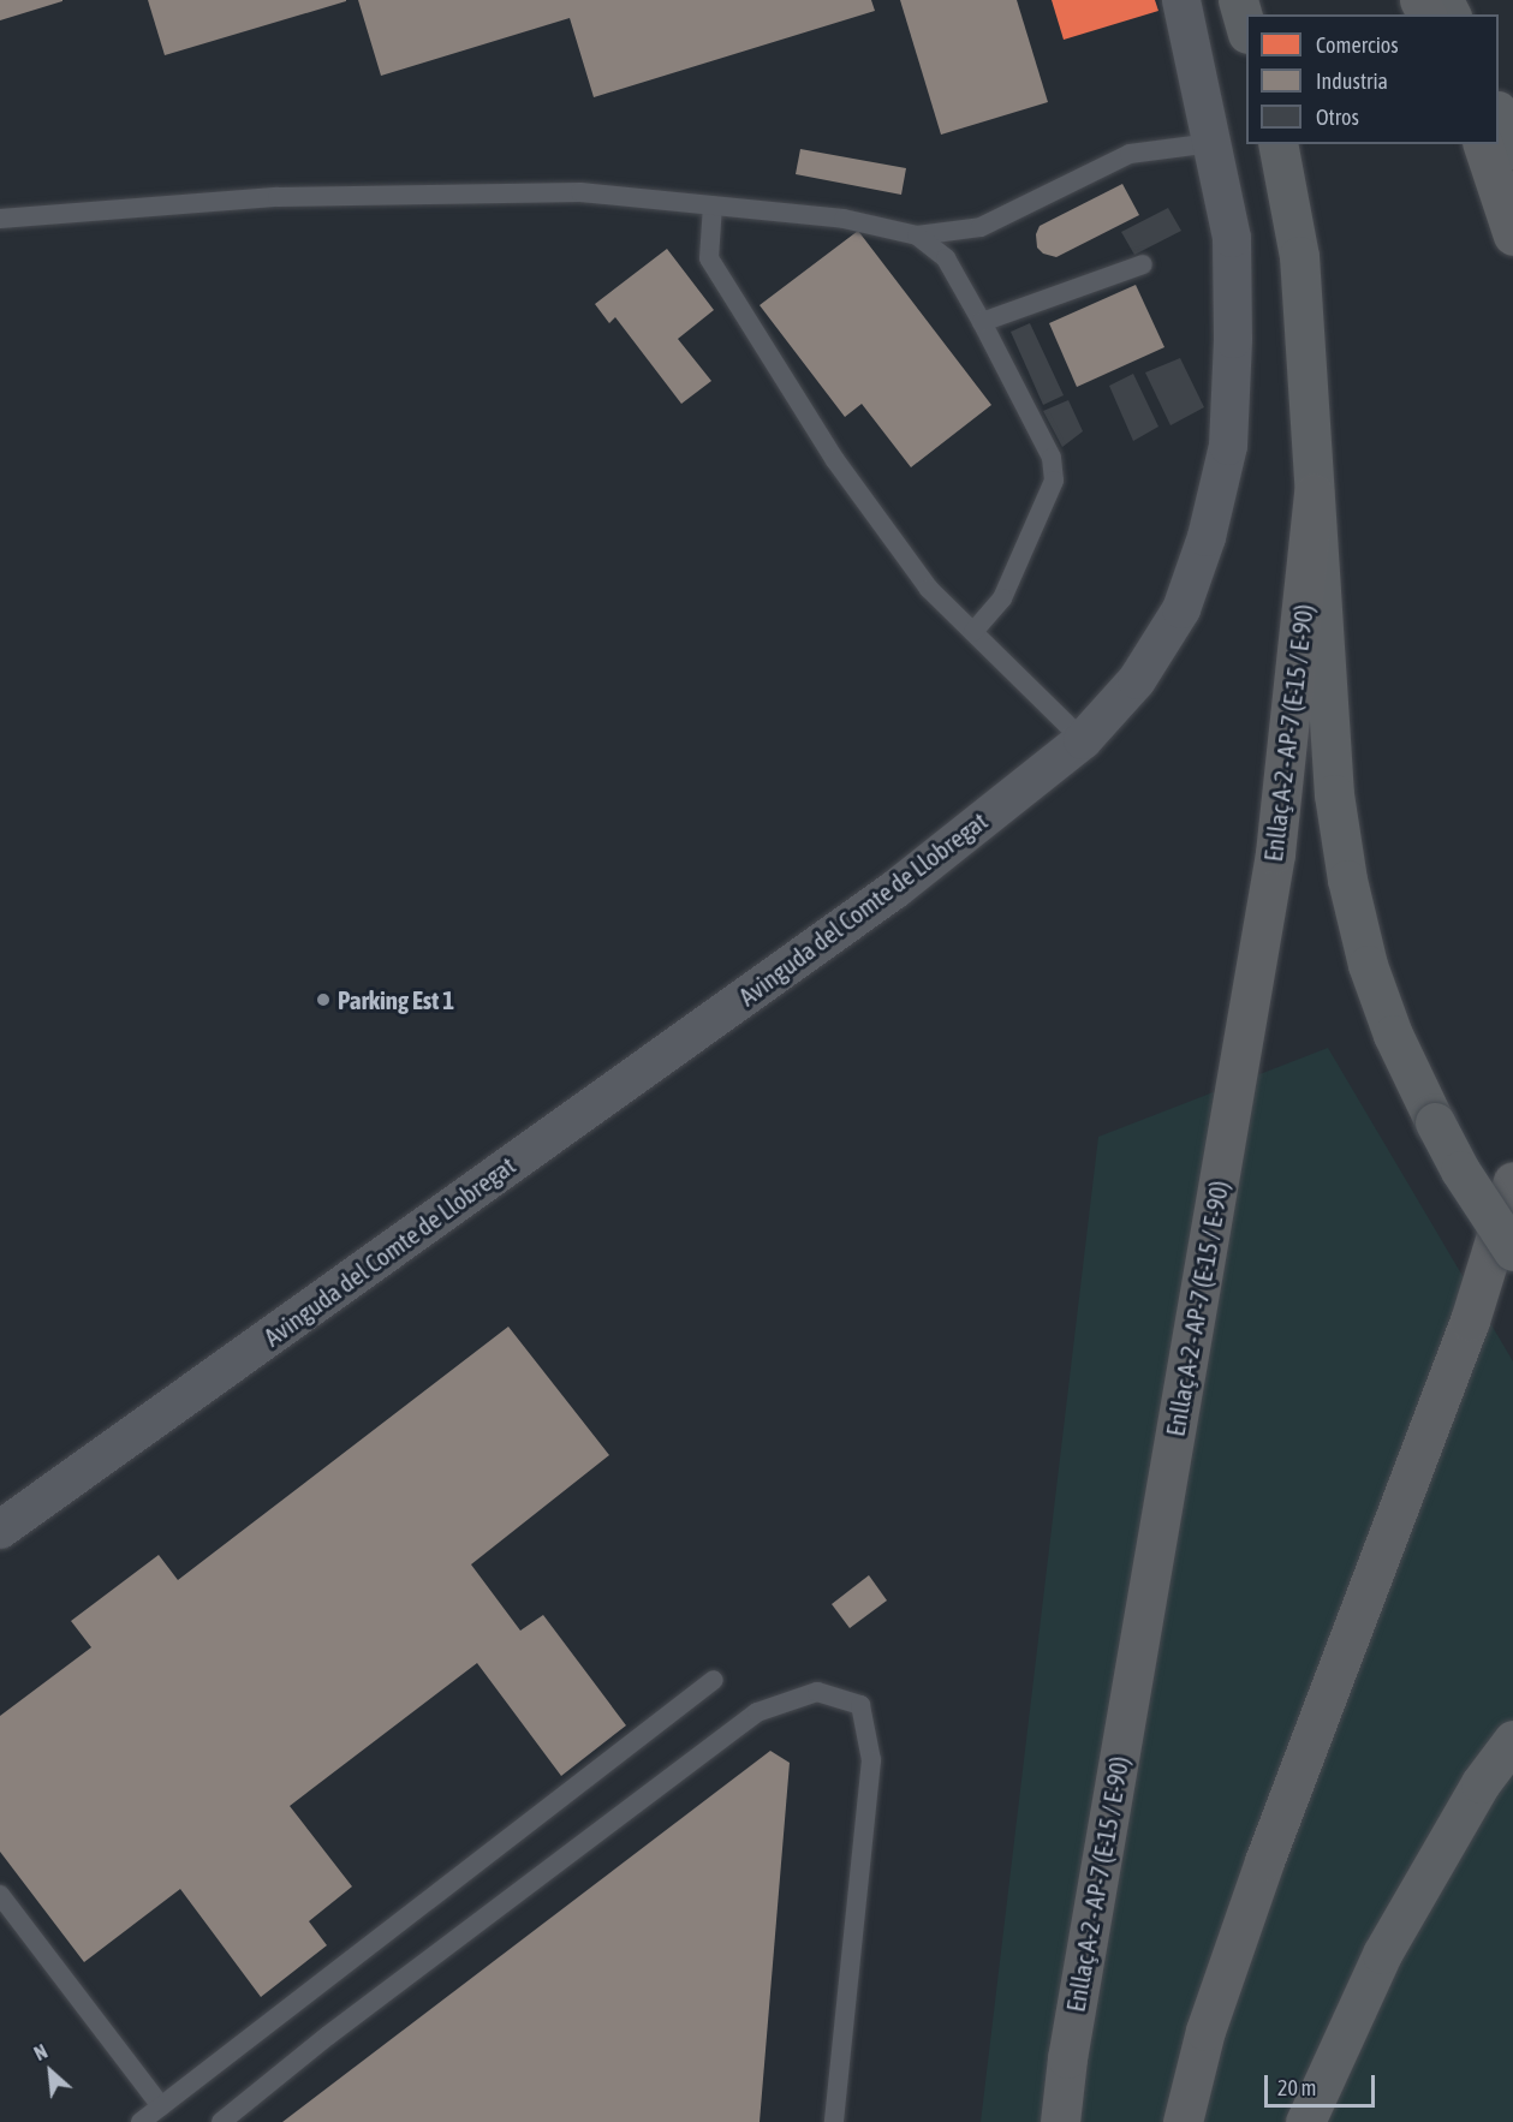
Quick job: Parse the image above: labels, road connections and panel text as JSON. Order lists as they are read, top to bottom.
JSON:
{
  "streets": {
    "highway": ["Enllaç A-2 - AP-7 (E-15 / E-90)"],
    "street": ["Avinguda del Comte de Llobregat"]
  },
  "places": ["Parking Est 1"],
  "legend": ["Comercios", "Industria", "Otros"],
  "scale_bar": "20 m",
  "north": "top left"
}
